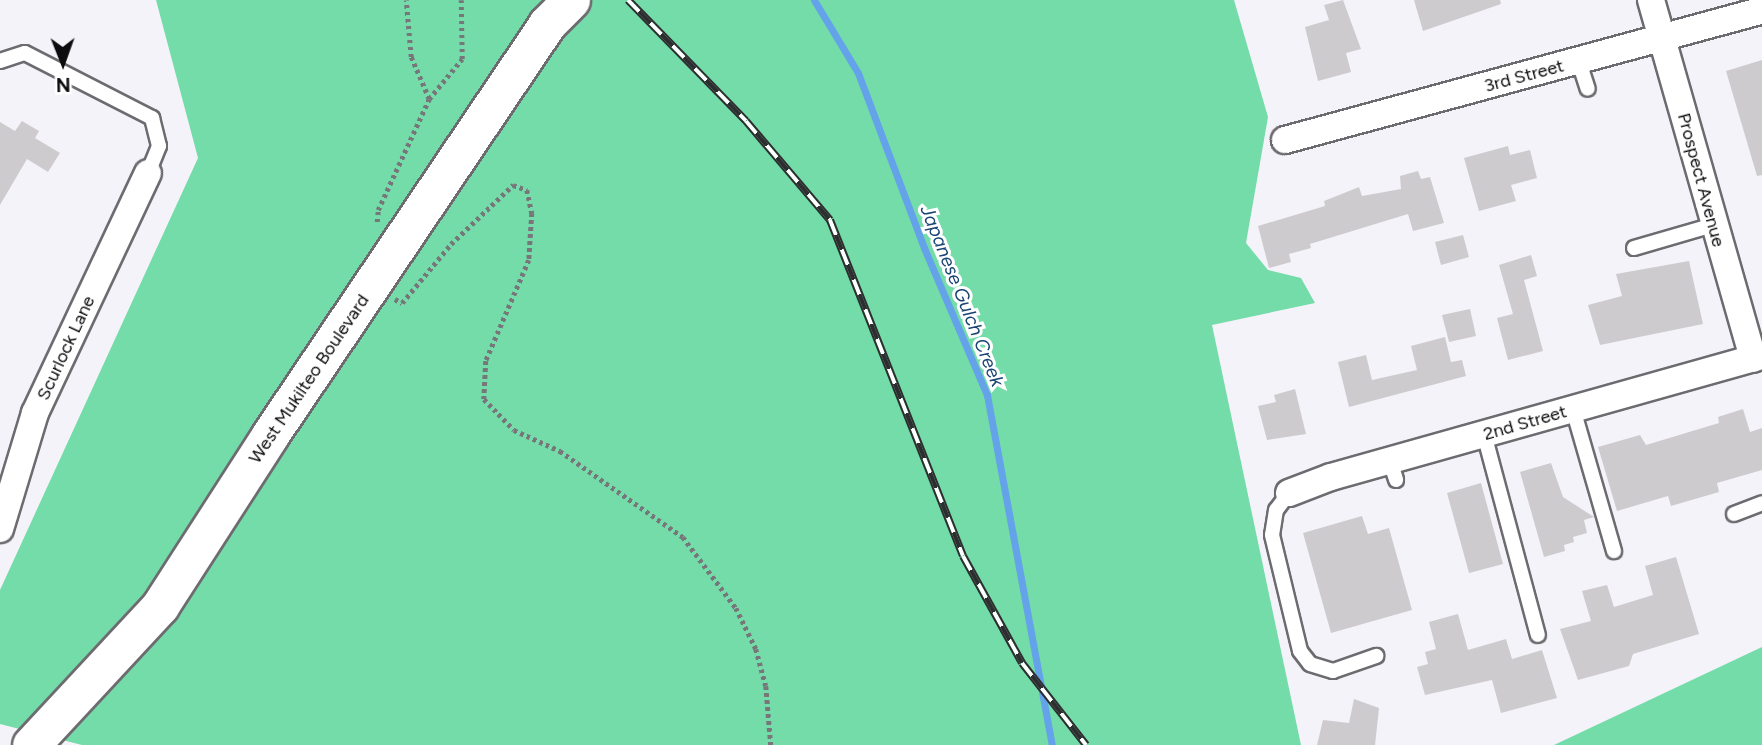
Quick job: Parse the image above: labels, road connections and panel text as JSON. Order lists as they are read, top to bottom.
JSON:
{
  "streets": {
    "main road": ["West Mukilteo Boulevard"],
    "street": [
      "3rd Street",
      "Prospect Avenue",
      "Scurlock Lane",
      "2nd Street"
    ]
  },
  "crossings": [
    ["3rd Street", "Prospect Avenue"],
    ["Prospect Avenue", "2nd Street"]
  ],
  "water": ["Japanese Gulch Creek"],
  "north": "bottom"
}
